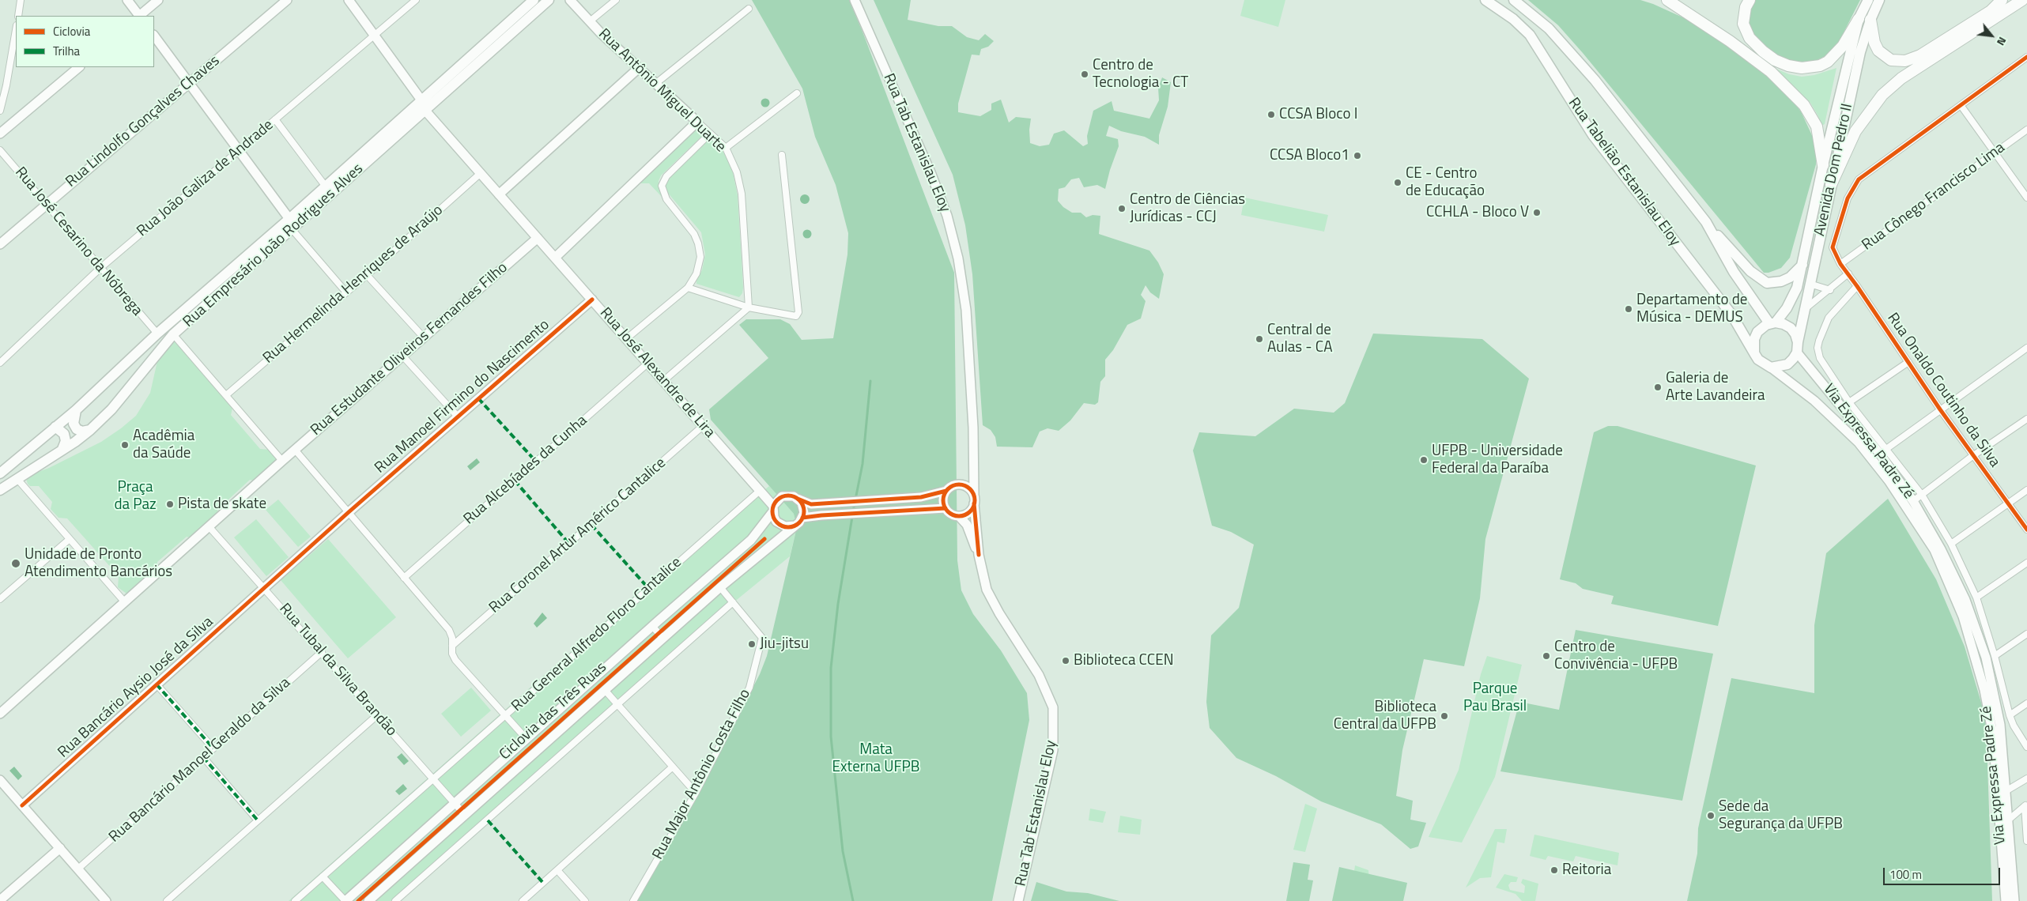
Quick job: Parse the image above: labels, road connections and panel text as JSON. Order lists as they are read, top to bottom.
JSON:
{
  "streets": {
    "main road": ["Avenida Dom Pedro II", "Rua Tabelião Estanislau Eloy", "Rua Empresário João Rodrigues Alves"],
    "street": [
      "Rua Antônio Miguel Duarte",
      "Rua Lindolfo Gonçalves Chaves",
      "Rua Tab Estanislau Eloy",
      "Rua João Galiza de Andrade",
      "Rua Cônego Francisco Lima",
      "Rua José Cesarino da Nóbrega",
      "Rua Hermelinda Henriques de Araújo",
      "Rua Estudante Oliveiros Fernandes Filho",
      "Rua José Alexandre de Lira",
      "Rua Onaldo Coutinho da Silva",
      "Rua Manoel Firmino do Nascimento",
      "Via Expressa Padre Zé",
      "Rua Alcebíades da Cunha",
      "Rua Coronel Artur Américo Cantalice",
      "Rua General Alfredo Floro Cantalice",
      "Rua Tubal da Silva Brandão",
      "Rua Bancário Aysio José da Silva",
      "Rua Bancário Manoel Geraldo da Silva",
      "Rua Major Antônio Costa Filho"
    ],
    "cycle path": ["Ciclovia das Três Ruas"]
  },
  "crossings": [
    ["Rua Lindolfo Gonçalves Chaves", "Rua José Cesarino da Nóbrega"],
    ["Avenida Dom Pedro II", "Rua Tabelião Estanislau Eloy"],
    ["Avenida Dom Pedro II", "Via Expressa Padre Zé"],
    ["Rua Tabelião Estanislau Eloy", "Via Expressa Padre Zé"],
    ["Rua João Galiza de Andrade", "Rua José Cesarino da Nóbrega"],
    ["Rua João Galiza de Andrade", "Rua José Alexandre de Lira"],
    ["Rua Cônego Francisco Lima", "Rua Onaldo Coutinho da Silva"],
    ["Rua José Cesarino da Nóbrega", "Rua Empresário João Rodrigues Alves"],
    ["Rua Empresário João Rodrigues Alves", "Rua José Alexandre de Lira"],
    ["Rua Hermelinda Henriques de Araújo", "Rua José Alexandre de Lira"],
    ["Rua Estudante Oliveiros Fernandes Filho", "Rua José Alexandre de Lira"],
    ["Rua Estudante Oliveiros Fernandes Filho", "Rua Tubal da Silva Brandão"],
    ["Rua José Alexandre de Lira", "Rua Manoel Firmino do Nascimento"],
    ["Rua José Alexandre de Lira", "Rua Alcebíades da Cunha"],
    ["Rua José Alexandre de Lira", "Rua Coronel Artur Américo Cantalice"],
    ["Rua José Alexandre de Lira", "Rua General Alfredo Floro Cantalice"],
    ["Rua Manoel Firmino do Nascimento", "Rua Tubal da Silva Brandão"],
    ["Rua Manoel Firmino do Nascimento", "Rua Bancário Aysio José da Silva"],
    ["Rua General Alfredo Floro Cantalice", "Rua Tubal da Silva Brandão"],
    ["Rua Tubal da Silva Brandão", "Rua Bancário Aysio José da Silva"],
    ["Rua Tubal da Silva Brandão", "Rua Bancário Manoel Geraldo da Silva"]
  ],
  "parks": ["Praça da Paz", "Parque Pau Brasil", "Mata Externa UFPB"],
  "places": [
    "Centro de Tecnologia - CT",
    "CCSA Bloco I",
    "CCSA Bloco1",
    "CE - Centro de Educação",
    "Centro de Ciências Jurídicas - CCJ",
    "CCHLA - Bloco V",
    "Departamento de Música - DEMUS",
    "Central de Aulas - CA",
    "Galeria de Arte Lavandeira",
    "Acadêmia da Saúde",
    "UFPB - Universidade Federal da Paraíba",
    "Pista de skate",
    "Unidade de Pronto Atendimento Bancários",
    "Jiu-jitsu",
    "Centro de Convivência - UFPB",
    "Biblioteca CCEN",
    "Biblioteca Central da UFPB",
    "Sede da Segurança da UFPB",
    "Reitoria"
  ],
  "legend": ["Ciclovia", "Trilha"],
  "scale_bar": "100 m",
  "north": "bottom right"
}
